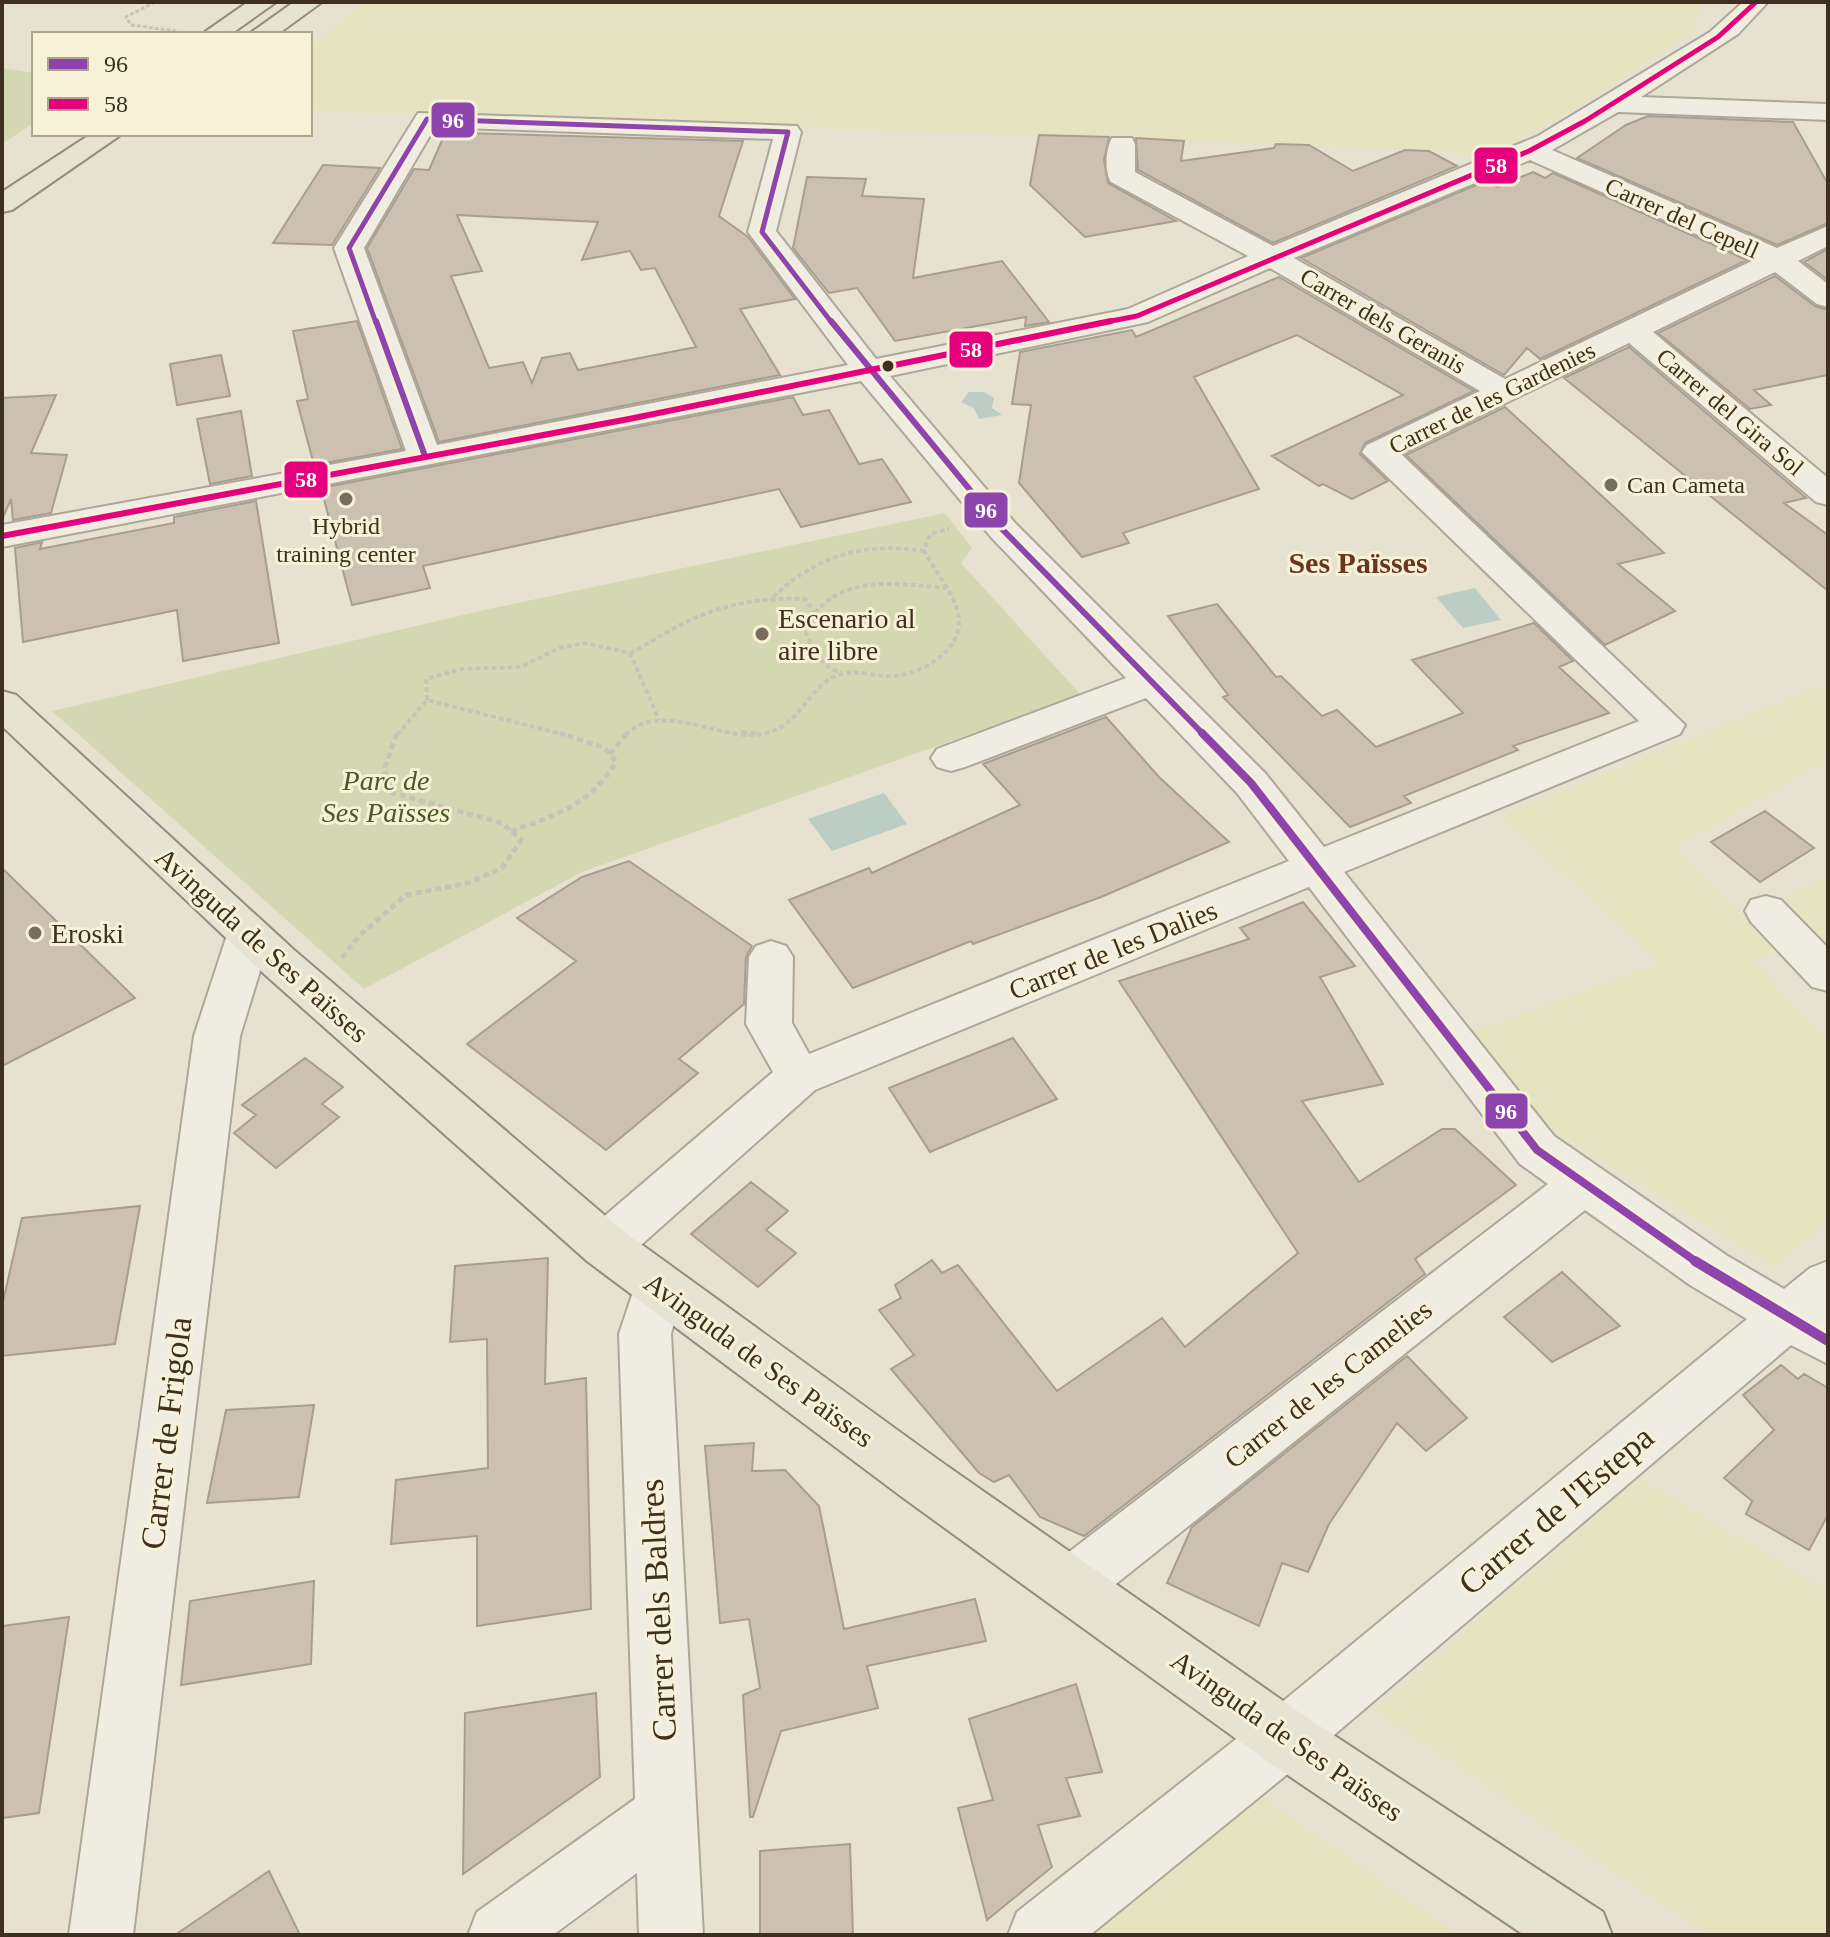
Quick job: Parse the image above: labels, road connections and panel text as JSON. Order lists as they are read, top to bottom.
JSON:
{
  "streets": {
    "main road": ["Avinguda de Ses Païsses"],
    "street": [
      "Carrer del Cepell",
      "Carrer dels Geranis",
      "Carrer de les Gardenies",
      "Carrer del Gira Sol",
      "Carrer de les Dalies",
      "Carrer de les Camelies",
      "Carrer de Frigola",
      "Carrer de l'Estepa",
      "Carrer dels Baldres"
    ]
  },
  "crossings": [
    ["Carrer del Cepell", "Carrer de les Gardenies"],
    ["Carrer dels Geranis", "Carrer de les Gardenies"],
    ["Carrer de les Gardenies", "Carrer del Gira Sol"],
    ["Carrer de les Gardenies", "Carrer de les Dalies"],
    ["Avinguda de Ses Païsses", "Carrer de les Dalies"],
    ["Avinguda de Ses Païsses", "Carrer de les Camelies"],
    ["Avinguda de Ses Païsses", "Carrer de Frigola"],
    ["Avinguda de Ses Païsses", "Carrer de l'Estepa"],
    ["Avinguda de Ses Païsses", "Carrer dels Baldres"]
  ],
  "districts": ["Ses Païsses"],
  "parks": ["Parc de Ses Païsses"],
  "places": [
    "Can Cameta",
    "Hybrid training center",
    "Escenario al aire libre",
    "Eroski"
  ],
  "lines": ["transit line 58", "transit line 96"],
  "legend": ["96", "58"]
}
